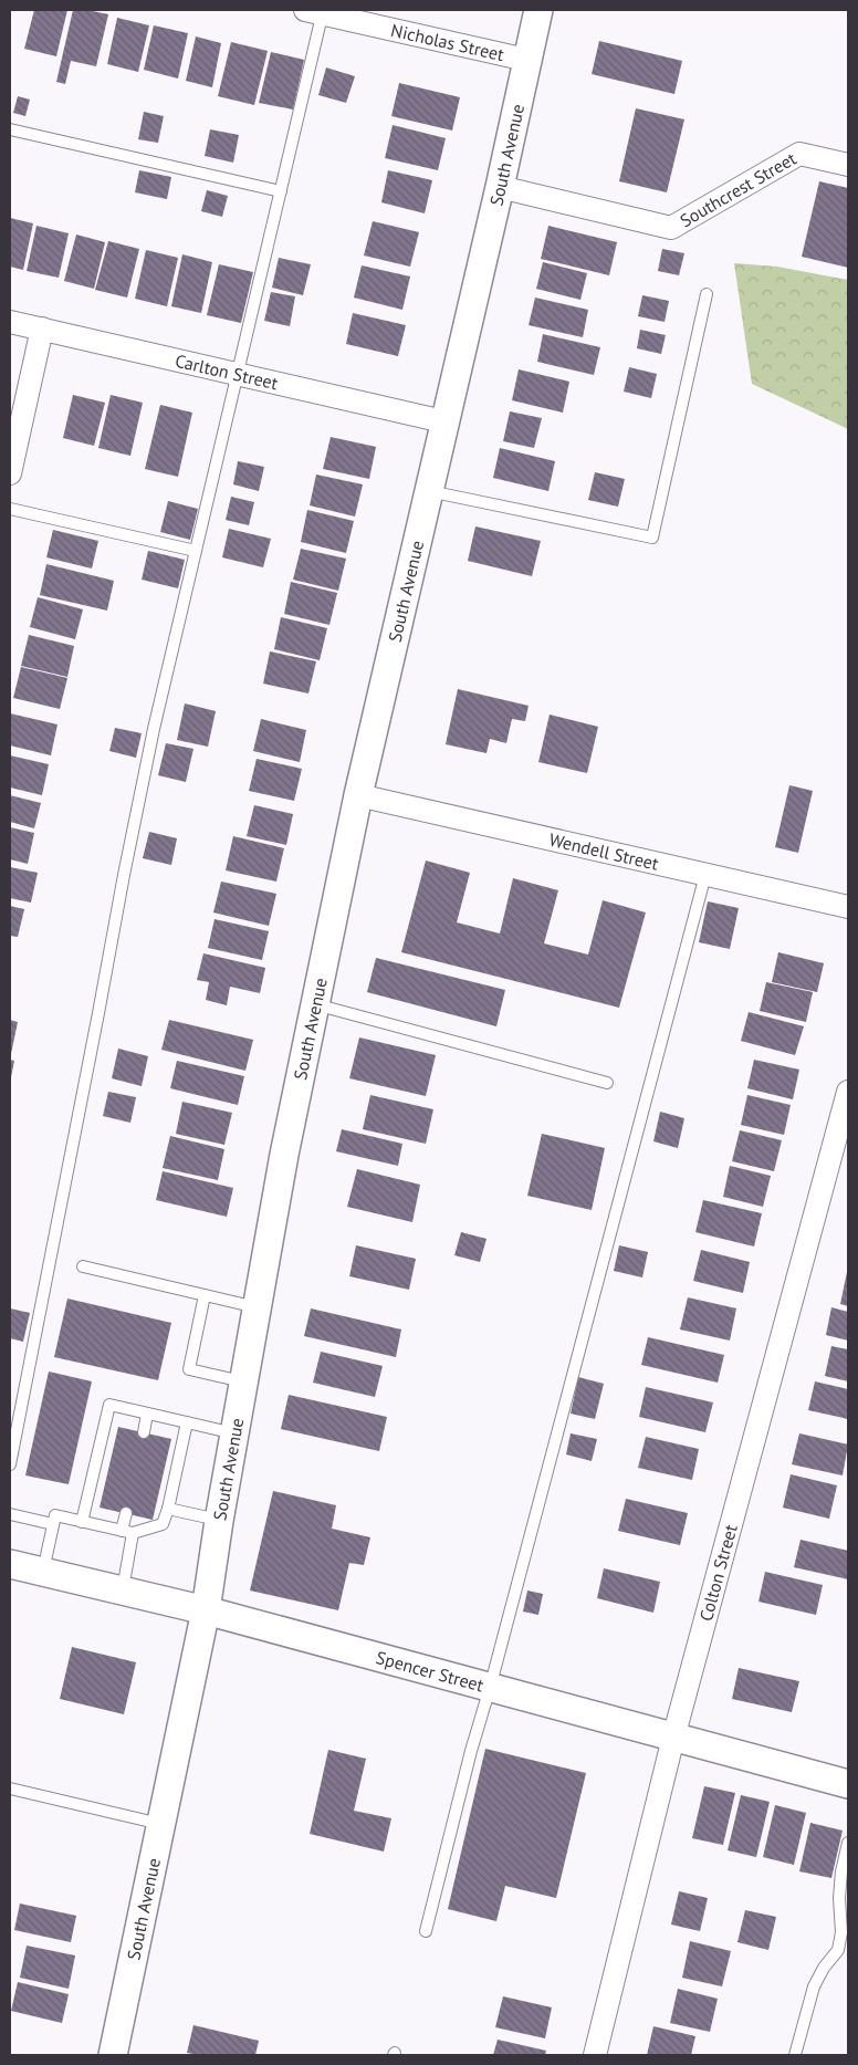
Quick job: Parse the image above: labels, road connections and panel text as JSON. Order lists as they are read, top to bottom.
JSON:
{
  "streets": {
    "street": [
      "Nicholas Street",
      "South Avenue",
      "Southcrest Street",
      "Carlton Street",
      "Wendell Street",
      "Colton Street",
      "Spencer Street"
    ]
  },
  "crossings": [
    ["Nicholas Street", "South Avenue"],
    ["South Avenue", "Southcrest Street"],
    ["South Avenue", "Carlton Street"],
    ["South Avenue", "Wendell Street"],
    ["South Avenue", "Spencer Street"],
    ["Colton Street", "Spencer Street"]
  ]
}
